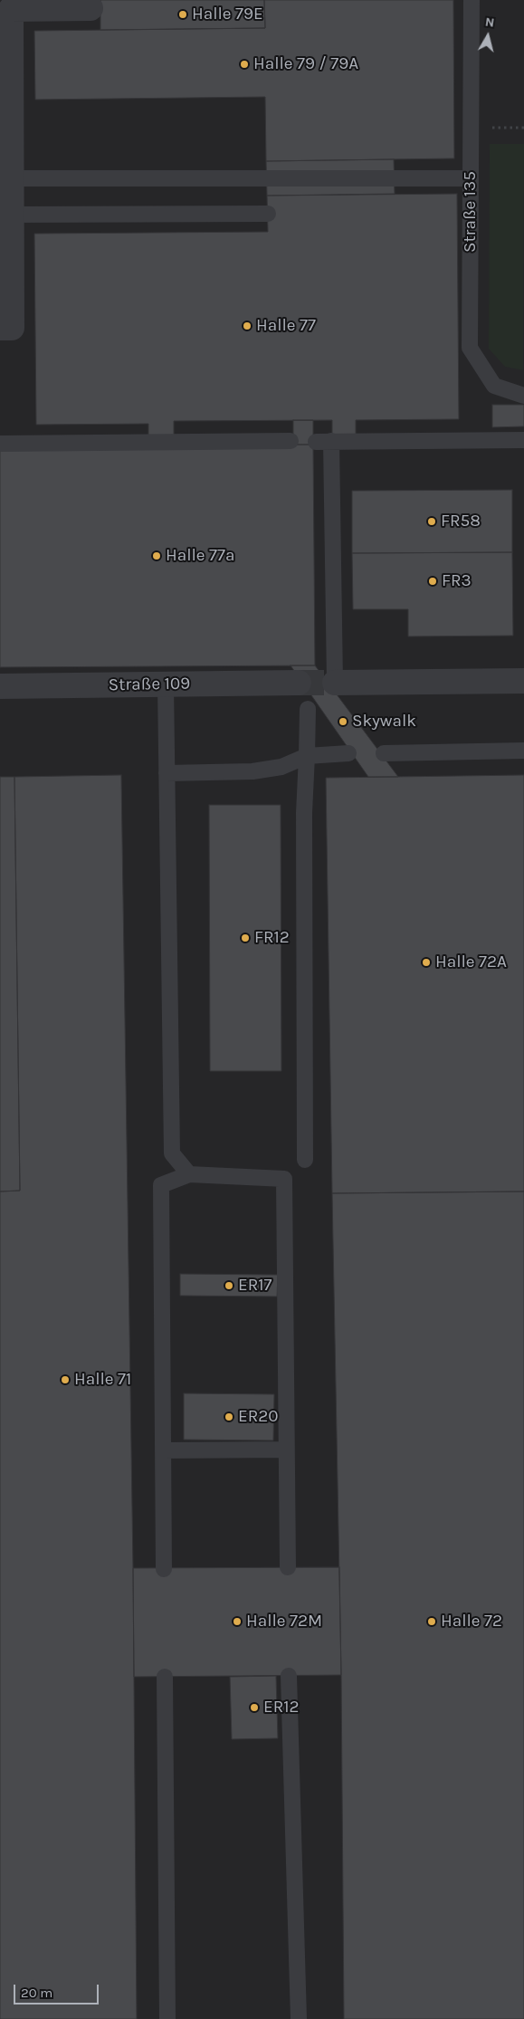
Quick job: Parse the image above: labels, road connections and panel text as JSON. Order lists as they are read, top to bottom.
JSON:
{
  "streets": {
    "street": ["Straße 109"],
    "lane": ["Straße 135"]
  },
  "places": [
    "Halle 79E",
    "Halle 79 / 79A",
    "Halle 77",
    "FR58",
    "Halle 77a",
    "FR3",
    "Skywalk",
    "FR12",
    "Halle 72A",
    "ER17",
    "Halle 71",
    "ER20",
    "Halle 72M",
    "Halle 72",
    "ER12"
  ],
  "scale_bar": "20 m",
  "north": "top"
}
